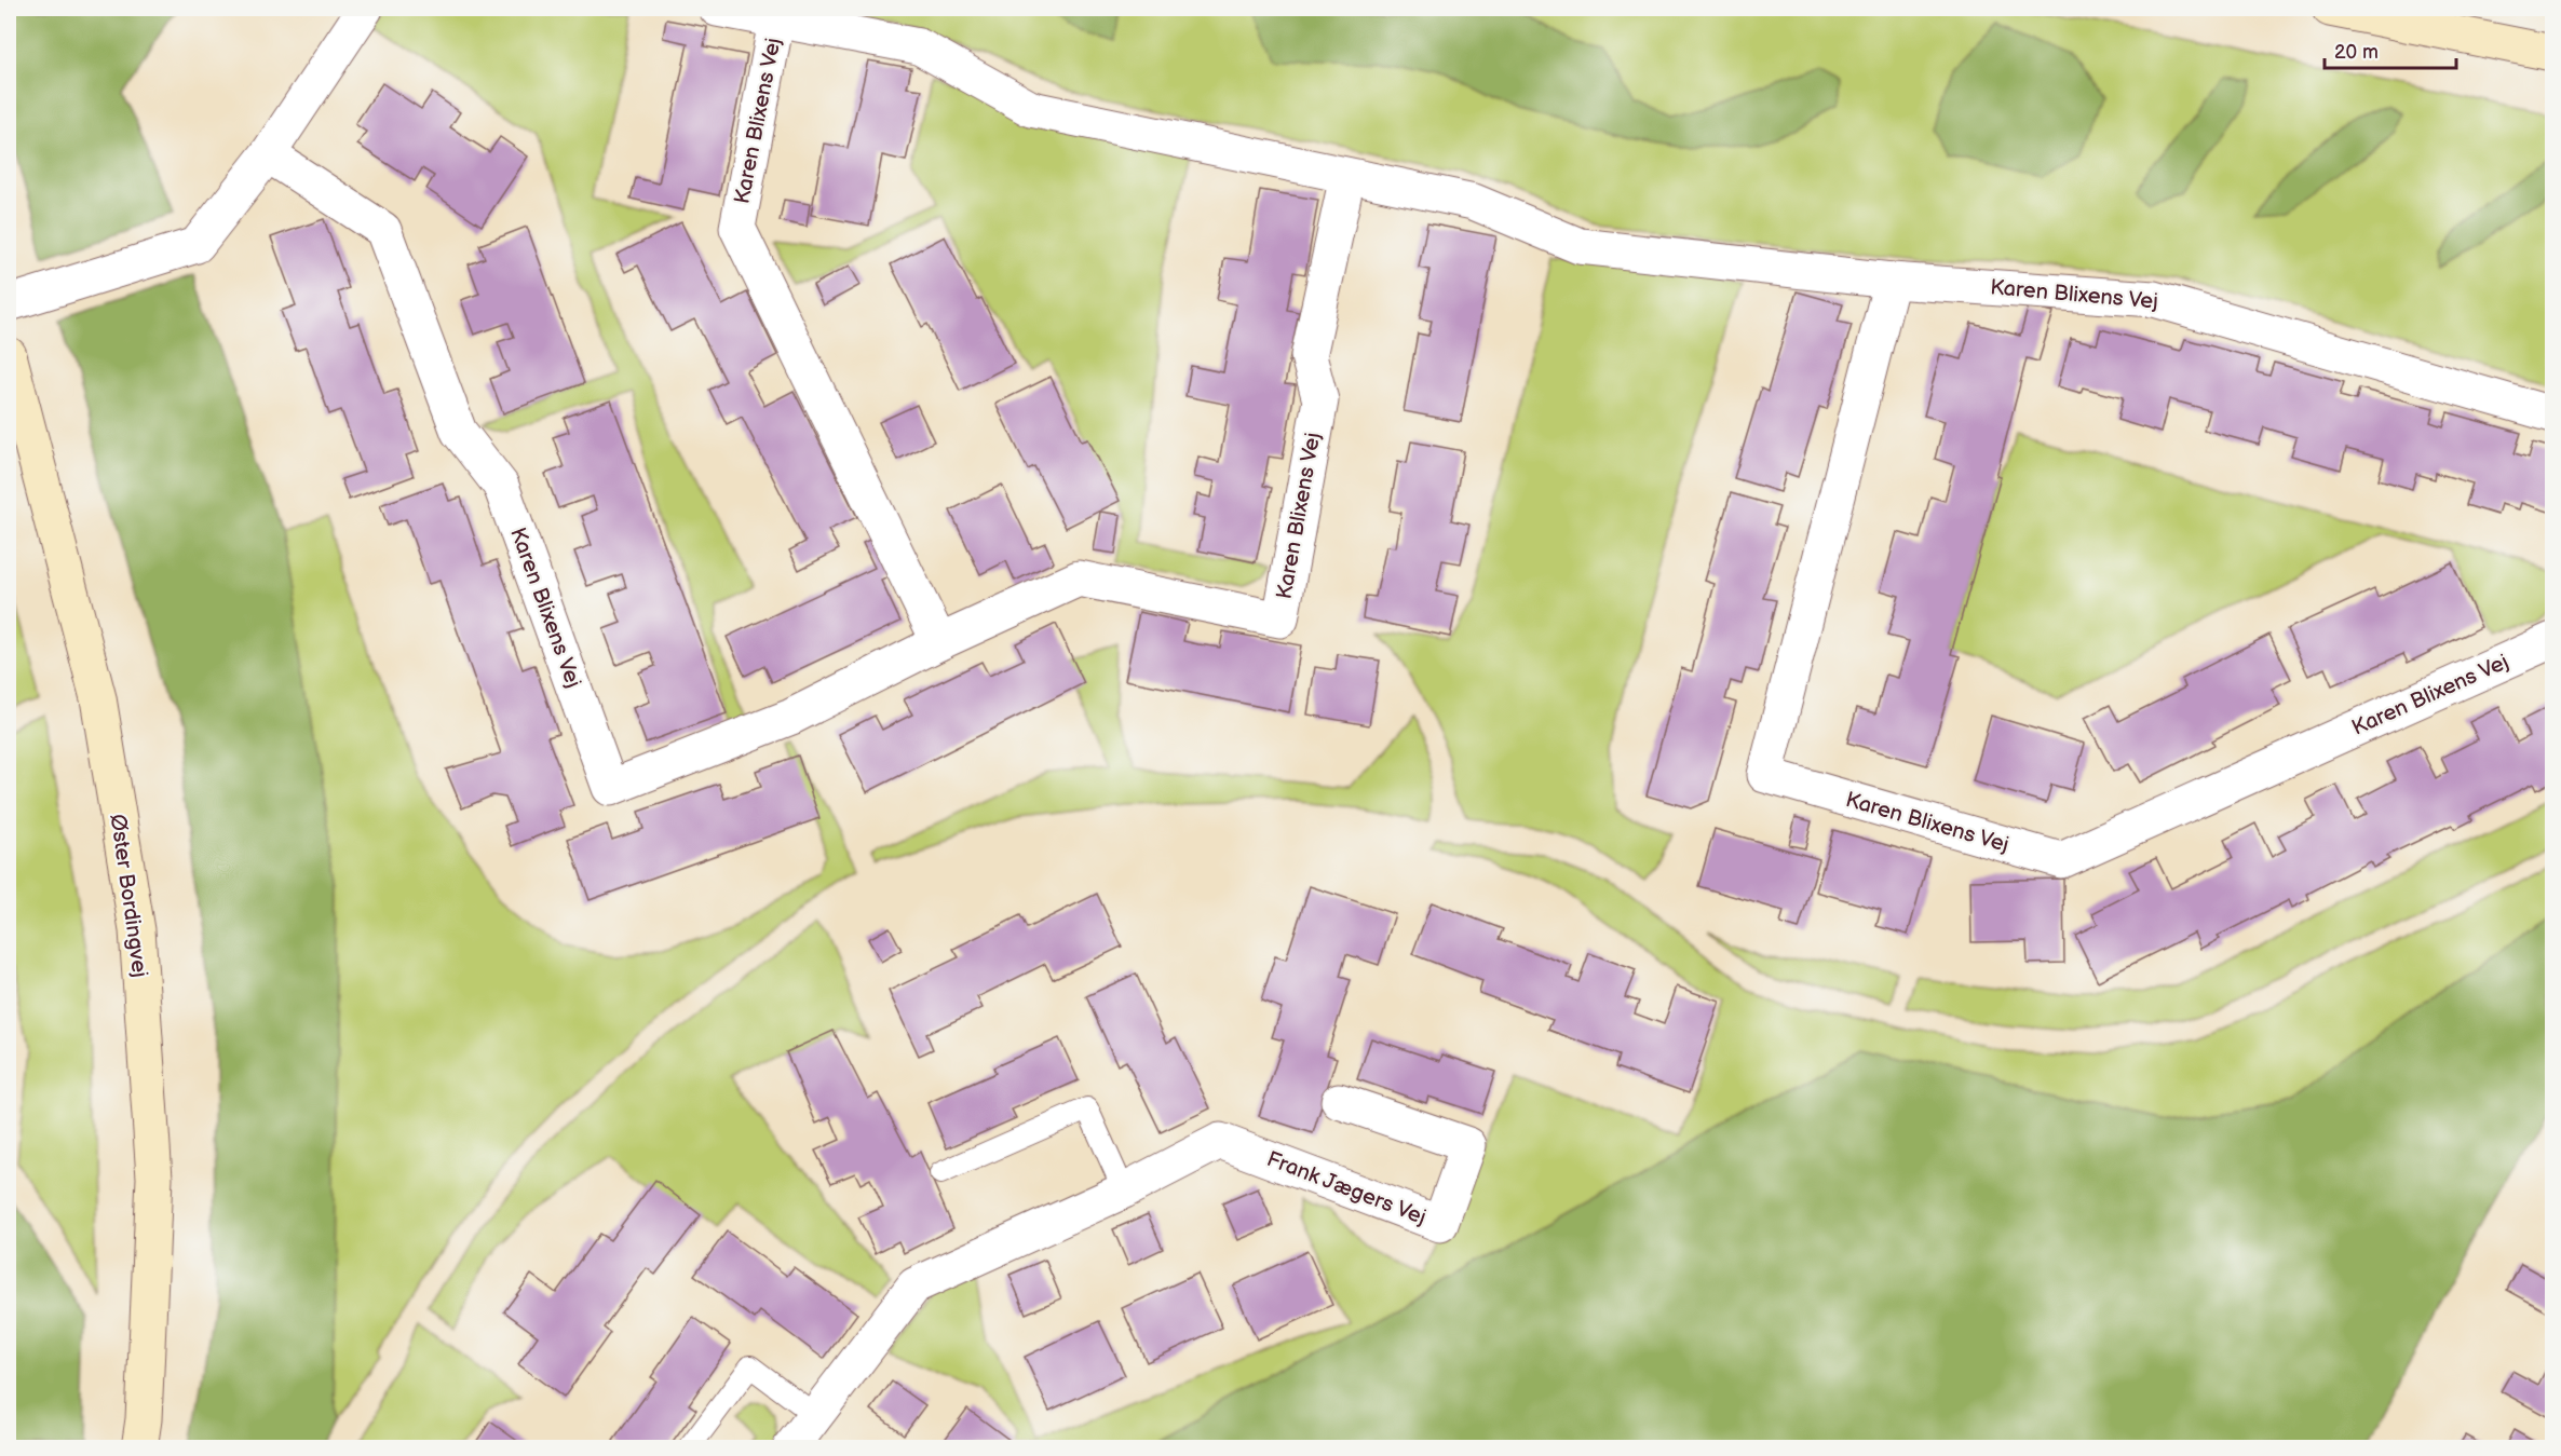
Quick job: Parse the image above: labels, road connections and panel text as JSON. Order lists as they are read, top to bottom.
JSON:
{
  "streets": {
    "street": ["Karen Blixens Vej", "Øster Bordingvej", "Frank Jægers Vej"]
  },
  "scale_bar": "20 m"
}
